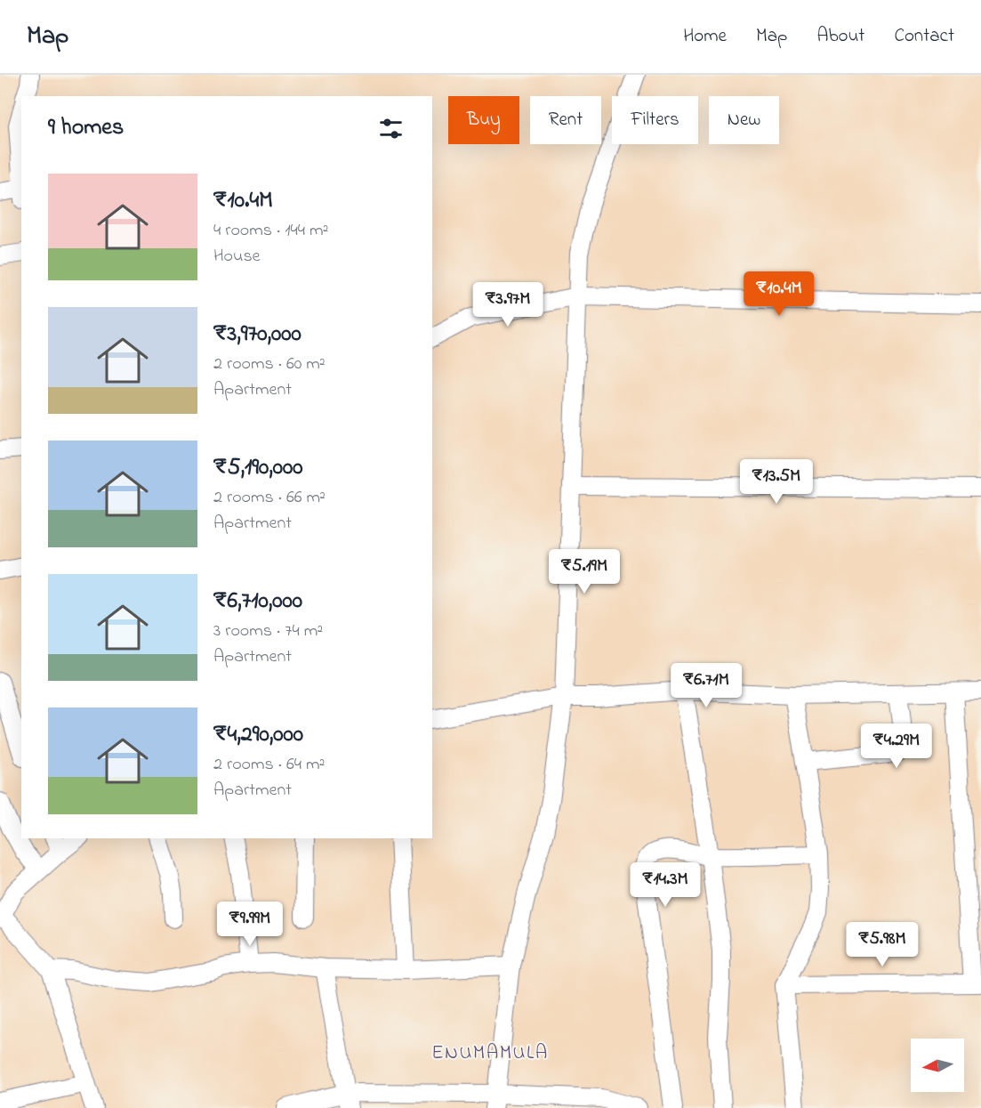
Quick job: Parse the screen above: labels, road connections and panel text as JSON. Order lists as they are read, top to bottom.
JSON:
{
  "districts": ["ENUMAMULA"],
  "north": "left",
  "page": {
    "header": "Map",
    "nav": [
      "Home",
      "Map",
      "About",
      "Contact"
    ],
    "chip": [
      "Buy",
      "Rent",
      "Filters",
      "New"
    ],
    "heading": "9 homes",
    "list": [
      {
        "name": "₹10.4M",
        "note": "4 rooms · 144 m² · House"
      },
      {
        "name": "₹3,970,000",
        "note": "2 rooms · 60 m² · Apartment"
      },
      {
        "name": "₹5,190,000",
        "note": "2 rooms · 66 m² · Apartment"
      },
      {
        "name": "₹6,710,000",
        "note": "3 rooms · 74 m² · Apartment"
      },
      {
        "name": "₹4,290,000",
        "note": "2 rooms · 64 m² · Apartment"
      }
    ],
    "price": [
      "₹10.4M",
      "₹3.97M",
      "₹13.5M",
      "₹5.19M",
      "₹6.71M",
      "₹4.29M",
      "₹14.3M",
      "₹9.99M",
      "₹5.98M"
    ]
  }
}
